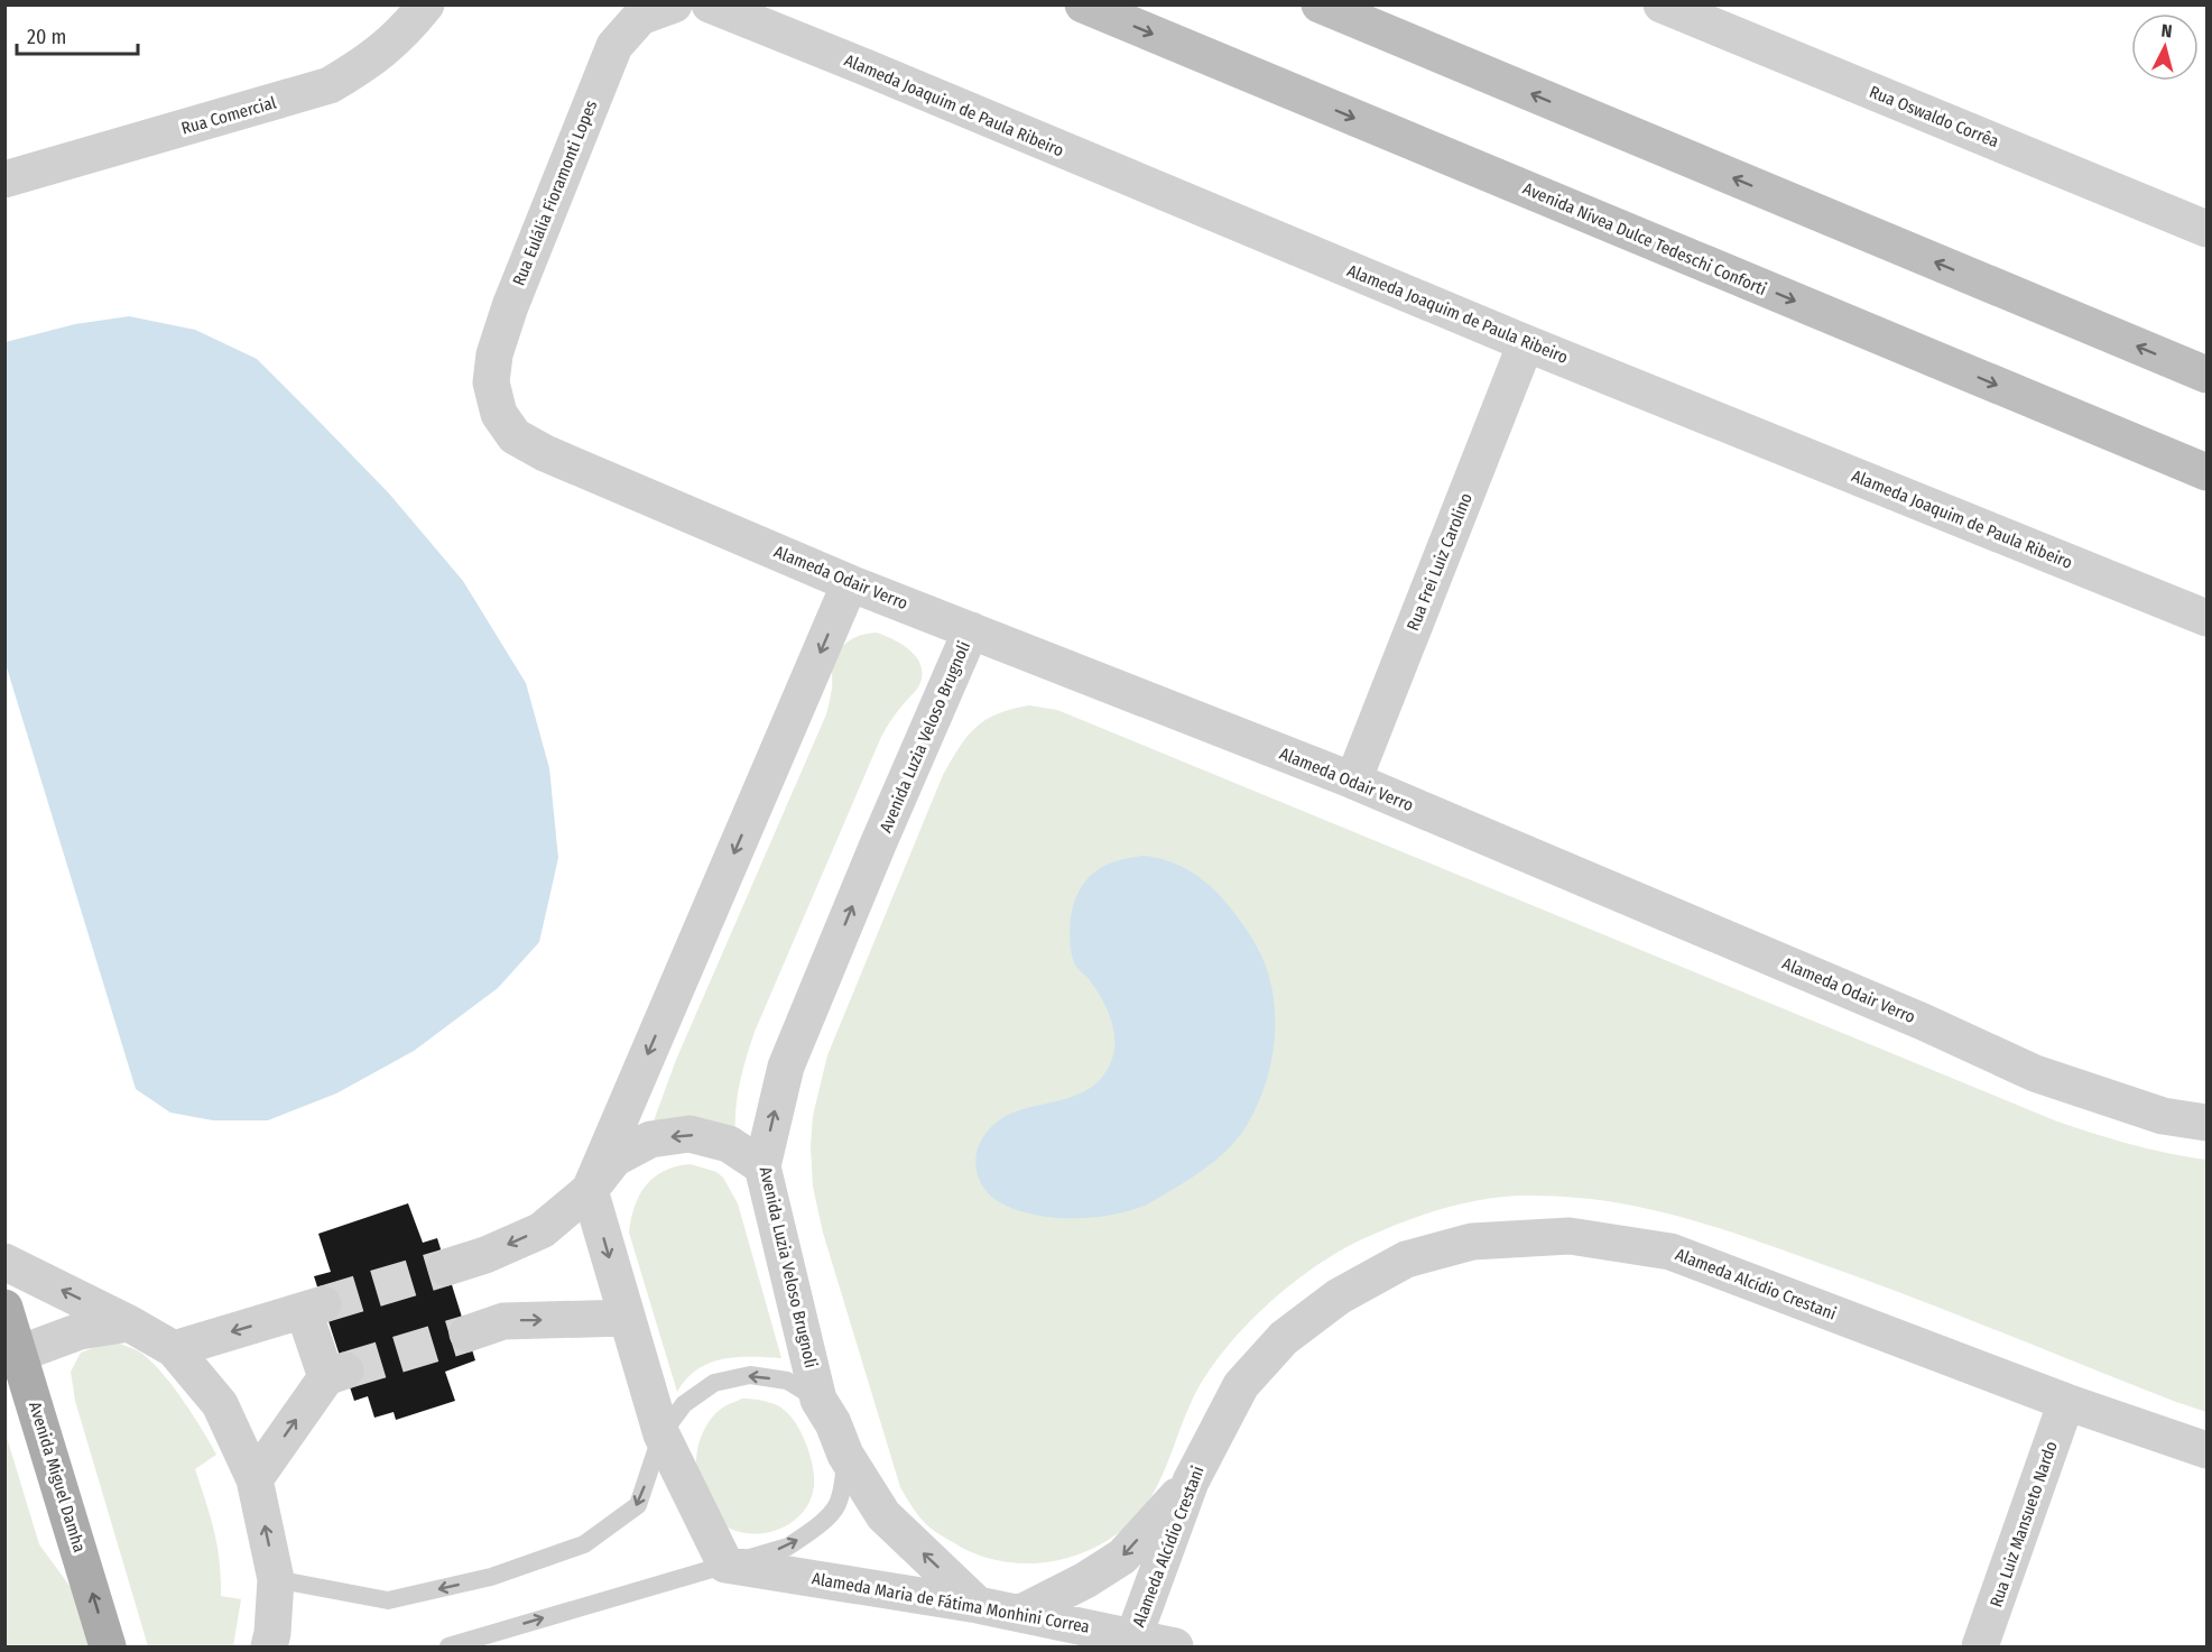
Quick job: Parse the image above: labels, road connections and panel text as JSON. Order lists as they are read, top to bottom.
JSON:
{
  "streets": {
    "main road": ["Avenida Nívea Dulce Tedeschi Conforti", "Avenida Miguel Damha"],
    "street": [
      "Alameda Joaquim de Paula Ribeiro",
      "Rua Comercial",
      "Rua Oswaldo Corrêa",
      "Rua Eulália Fioramonti Lopes",
      "Rua Frei Luiz Carolino",
      "Alameda Odair Verro",
      "Avenida Luzia Veloso Brugnoli",
      "Alameda Alcídio Crestani",
      "Rua Luiz Mansueto Nardo",
      "Alameda Maria de Fátima Monhini Correa"
    ]
  },
  "crossings": [
    ["Alameda Joaquim de Paula Ribeiro", "Rua Frei Luiz Carolino"],
    ["Rua Eulália Fioramonti Lopes", "Alameda Odair Verro"],
    ["Rua Frei Luiz Carolino", "Alameda Odair Verro"],
    ["Alameda Odair Verro", "Avenida Luzia Veloso Brugnoli"],
    ["Avenida Luzia Veloso Brugnoli", "Alameda Maria de Fátima Monhini Correa"],
    ["Alameda Alcídio Crestani", "Rua Luiz Mansueto Nardo"],
    ["Alameda Alcídio Crestani", "Alameda Maria de Fátima Monhini Correa"]
  ],
  "one_way": ["Avenida Miguel Damha"],
  "scale_bar": "20 m",
  "north": "top"
}
